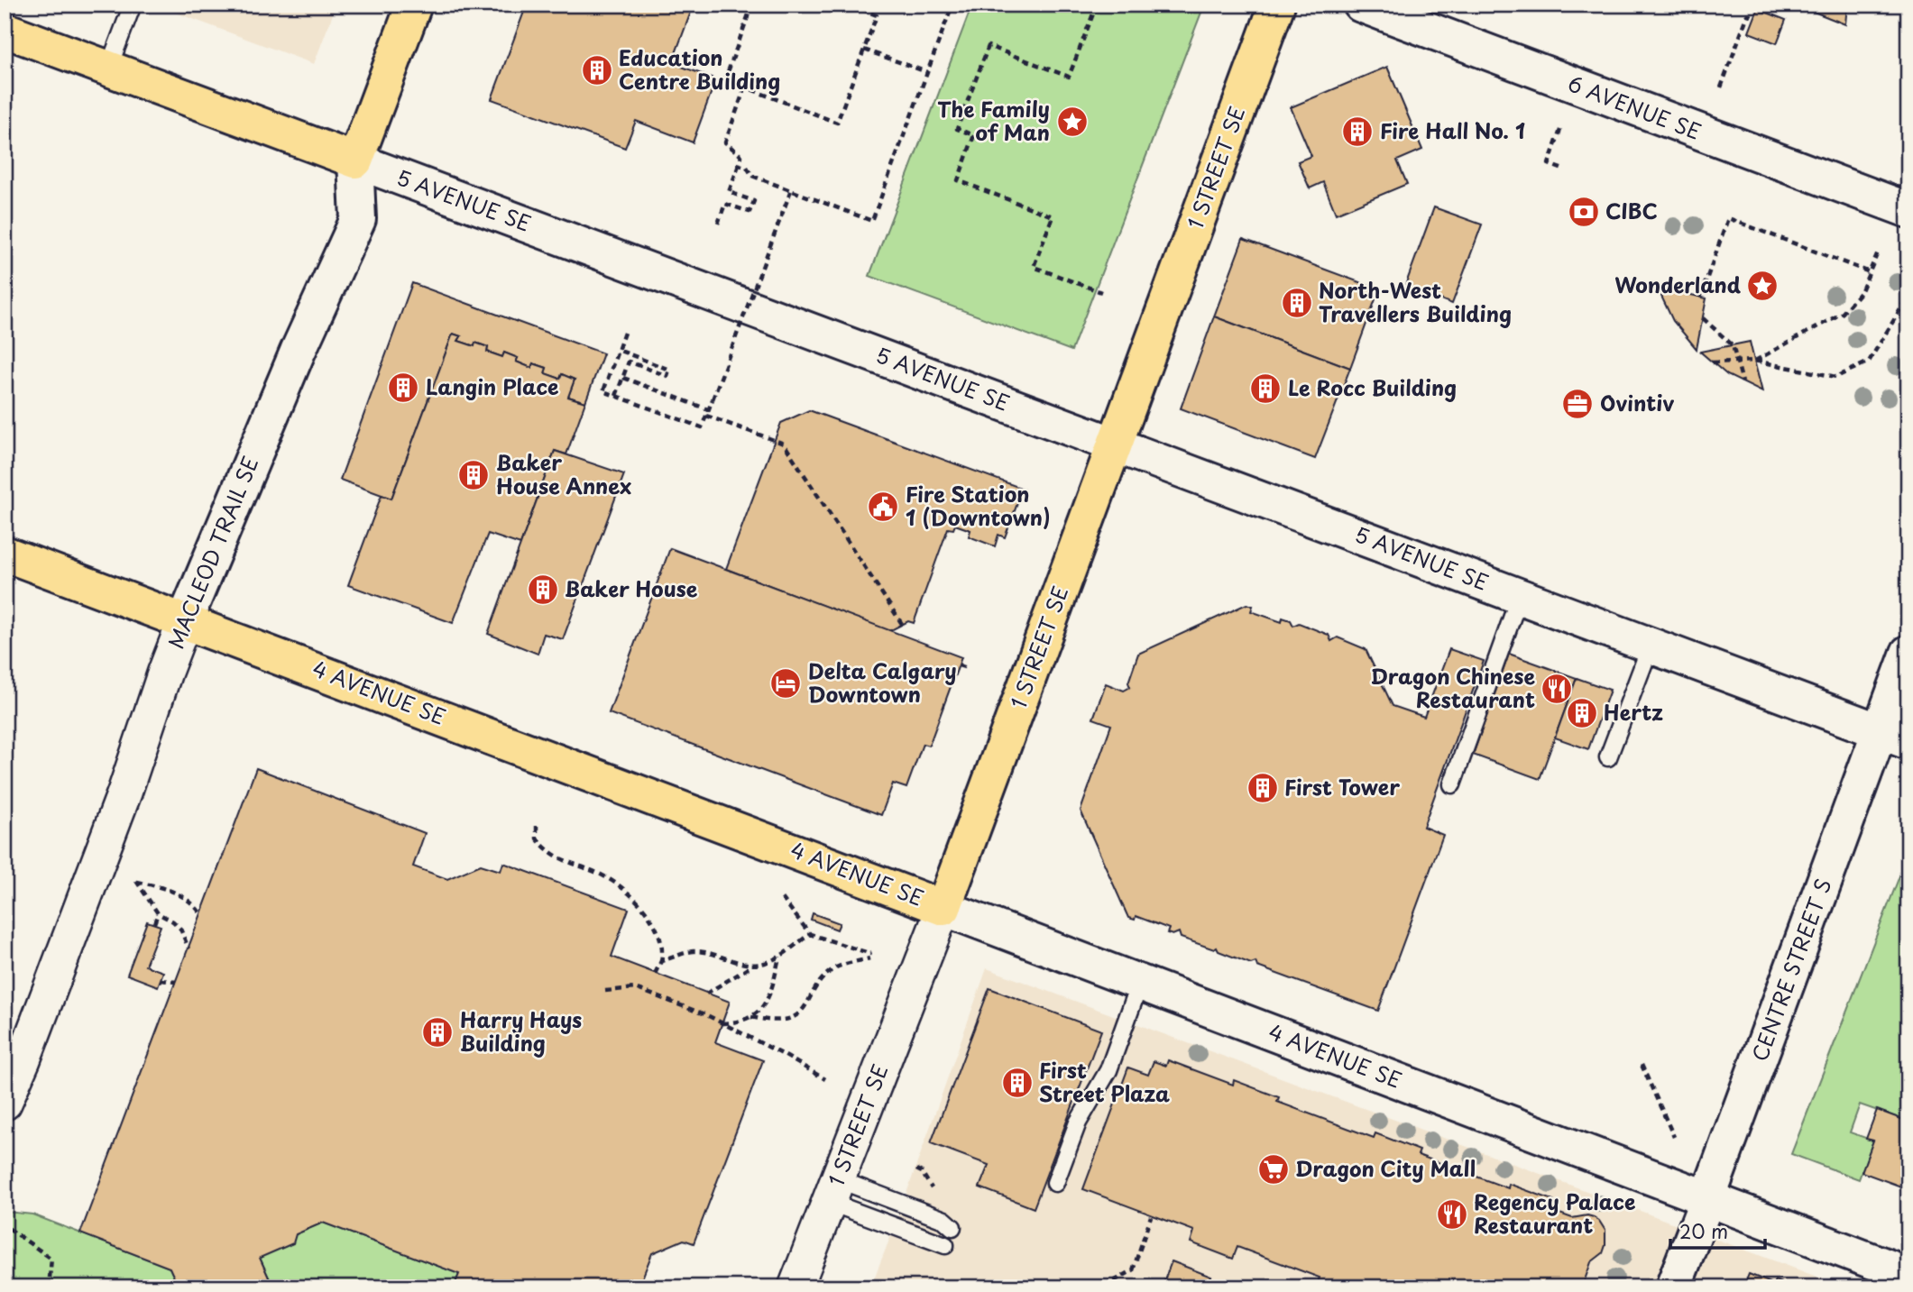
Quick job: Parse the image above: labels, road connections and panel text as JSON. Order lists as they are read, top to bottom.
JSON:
{
  "streets": {
    "main road": [
      "6 AVENUE SE",
      "1 STREET SE",
      "5 AVENUE SE",
      "MACLEOD TRAIL SE",
      "4 AVENUE SE",
      "CENTRE STREET S"
    ]
  },
  "crossings": [
    ["1 STREET SE", "5 AVENUE SE"],
    ["1 STREET SE", "4 AVENUE SE"],
    ["5 AVENUE SE", "MACLEOD TRAIL SE"],
    ["5 AVENUE SE", "CENTRE STREET S"],
    ["MACLEOD TRAIL SE", "4 AVENUE SE"],
    ["4 AVENUE SE", "CENTRE STREET S"]
  ],
  "places": {
    "building": [
      "Education Centre Building",
      "Fire Hall No. 1",
      "North-West Travellers Building",
      "Langin Place",
      "Le Rocc Building",
      "Baker House Annex",
      "Baker House",
      "Hertz",
      "First Tower",
      "Harry Hays Building",
      "First Street Plaza"
    ],
    "place": ["The Family of Man", "Wonderland"],
    "bank": ["CIBC"],
    "office": ["Ovintiv"],
    "public building": ["Fire Station 1 (Downtown)"],
    "hotel": ["Delta Calgary Downtown"],
    "restaurant": ["Dragon Chinese Restaurant", "Regency Palace Restaurant"],
    "supermarket": ["Dragon City Mall"]
  },
  "scale_bar": "20 m"
}
